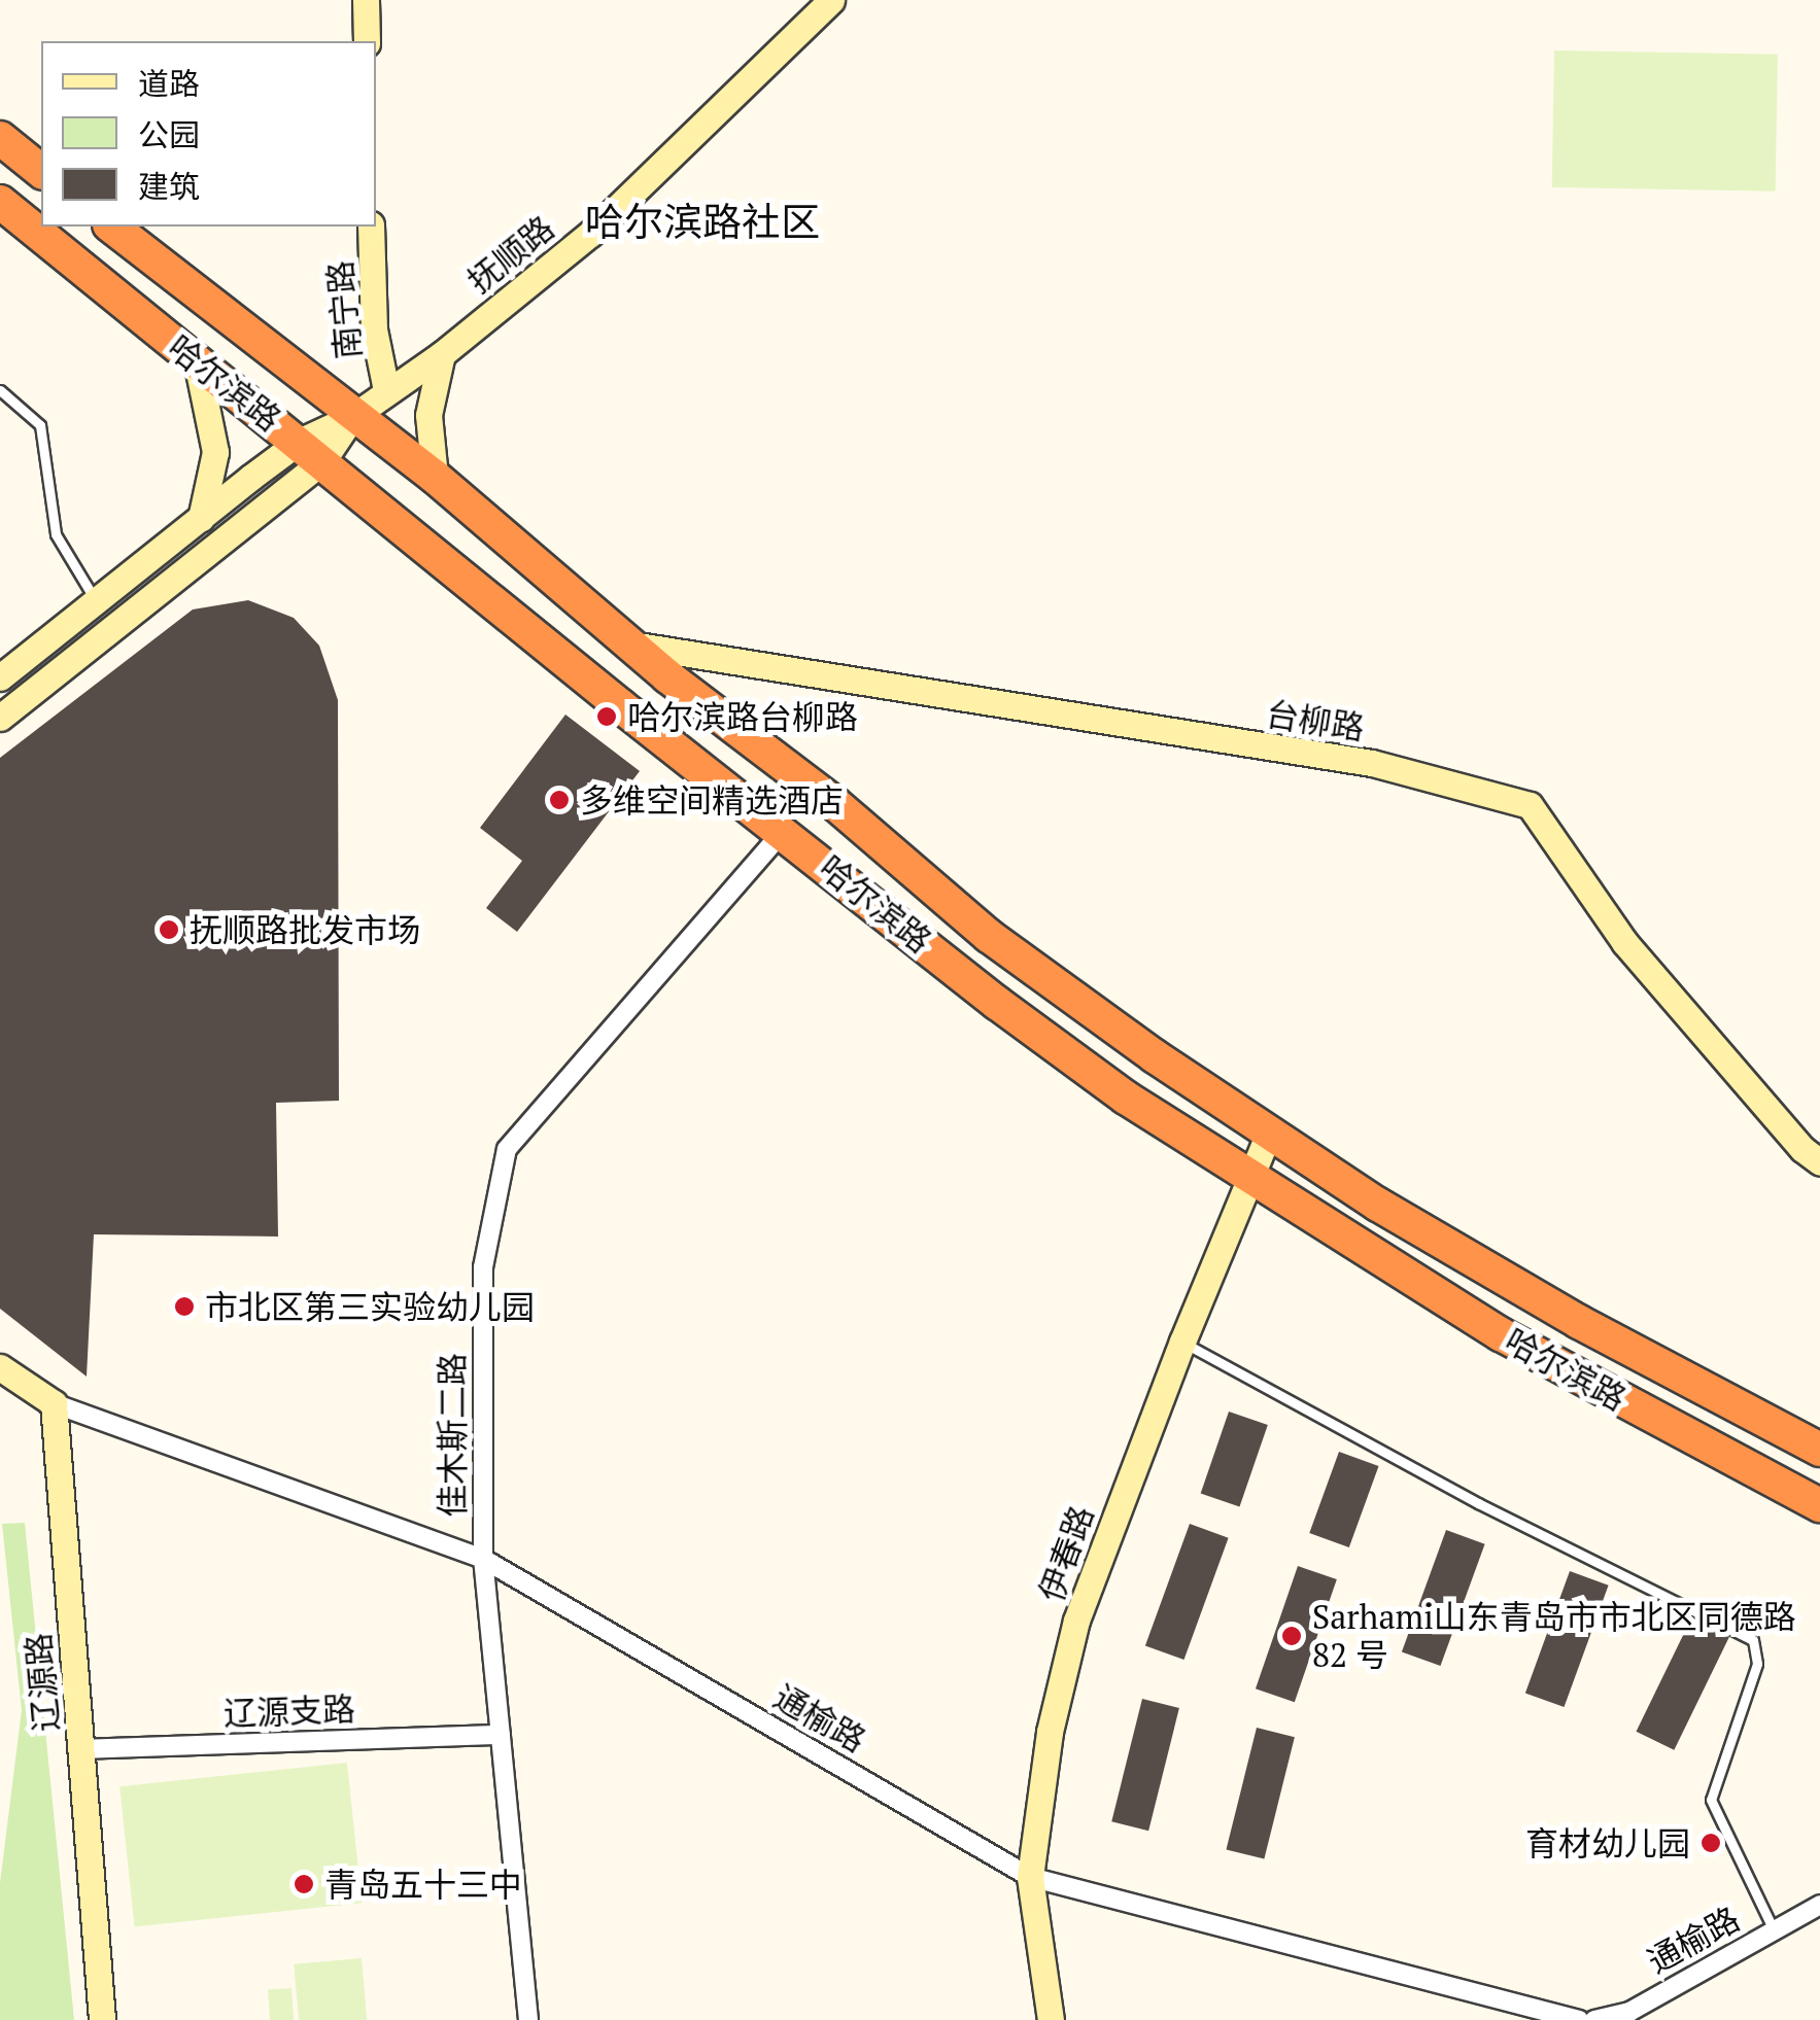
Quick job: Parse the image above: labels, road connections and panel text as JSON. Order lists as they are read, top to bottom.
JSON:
{
  "streets": {
    "highway": ["哈尔滨路"],
    "street": [
      "抚顺路",
      "南宁路",
      "台柳路",
      "佳木斯二路",
      "伊春路",
      "辽源路",
      "辽源支路",
      "通榆路"
    ]
  },
  "crossings": [
    ["抚顺路", "南宁路"],
    ["抚顺路", "哈尔滨路"],
    ["哈尔滨路", "台柳路"],
    ["哈尔滨路", "佳木斯二路"],
    ["哈尔滨路", "伊春路"],
    ["佳木斯二路", "辽源支路"],
    ["佳木斯二路", "通榆路"],
    ["伊春路", "通榆路"],
    ["辽源路", "辽源支路"],
    ["辽源路", "通榆路"]
  ],
  "districts": ["哈尔滨路社区"],
  "places": [
    "哈尔滨路台柳路",
    "多维空间精选酒店",
    "抚顺路批发市场",
    "市北区第三实验幼儿园",
    "Sarhami山东青岛市市北区同德路 82 号",
    "育材幼儿园",
    "青岛五十三中"
  ],
  "legend": ["道路", "公园", "建筑"]
}
